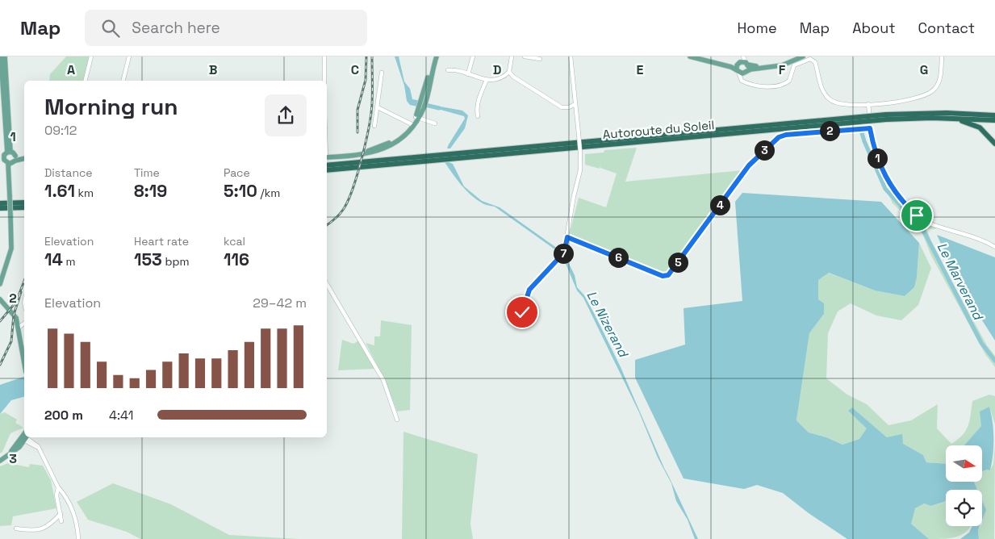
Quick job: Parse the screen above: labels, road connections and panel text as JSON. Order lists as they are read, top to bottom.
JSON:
{
  "streets": {
    "highway": ["Autoroute du Soleil"]
  },
  "water": ["Le Marverand", "Le Nizerand"],
  "north": "right",
  "page": {
    "header": "Map",
    "search": "Search here",
    "nav": [
      "Home",
      "Map",
      "About",
      "Contact"
    ],
    "heading": ["Morning run", "09:12"],
    "pins": [
      "2",
      "3",
      "1",
      "4",
      "7",
      "6",
      "5"
    ],
    "stats": [
      ["Distance", "1.61 km"],
      ["Time", "8:19"],
      ["Pace", "5:10 /km"],
      ["Elevation", "14 m"],
      ["Heart rate", "153 bpm"],
      ["kcal", "116"]
    ],
    "chart": ["Elevation", "29–42 m"],
    "list": [
      {
        "name": "200 m",
        "note": "4:41"
      }
    ]
  },
  "grid": {
    "columns": [
      "A",
      "B",
      "C",
      "D",
      "E",
      "F",
      "G"
    ],
    "rows": ["1", "2", "3"]
  }
}
